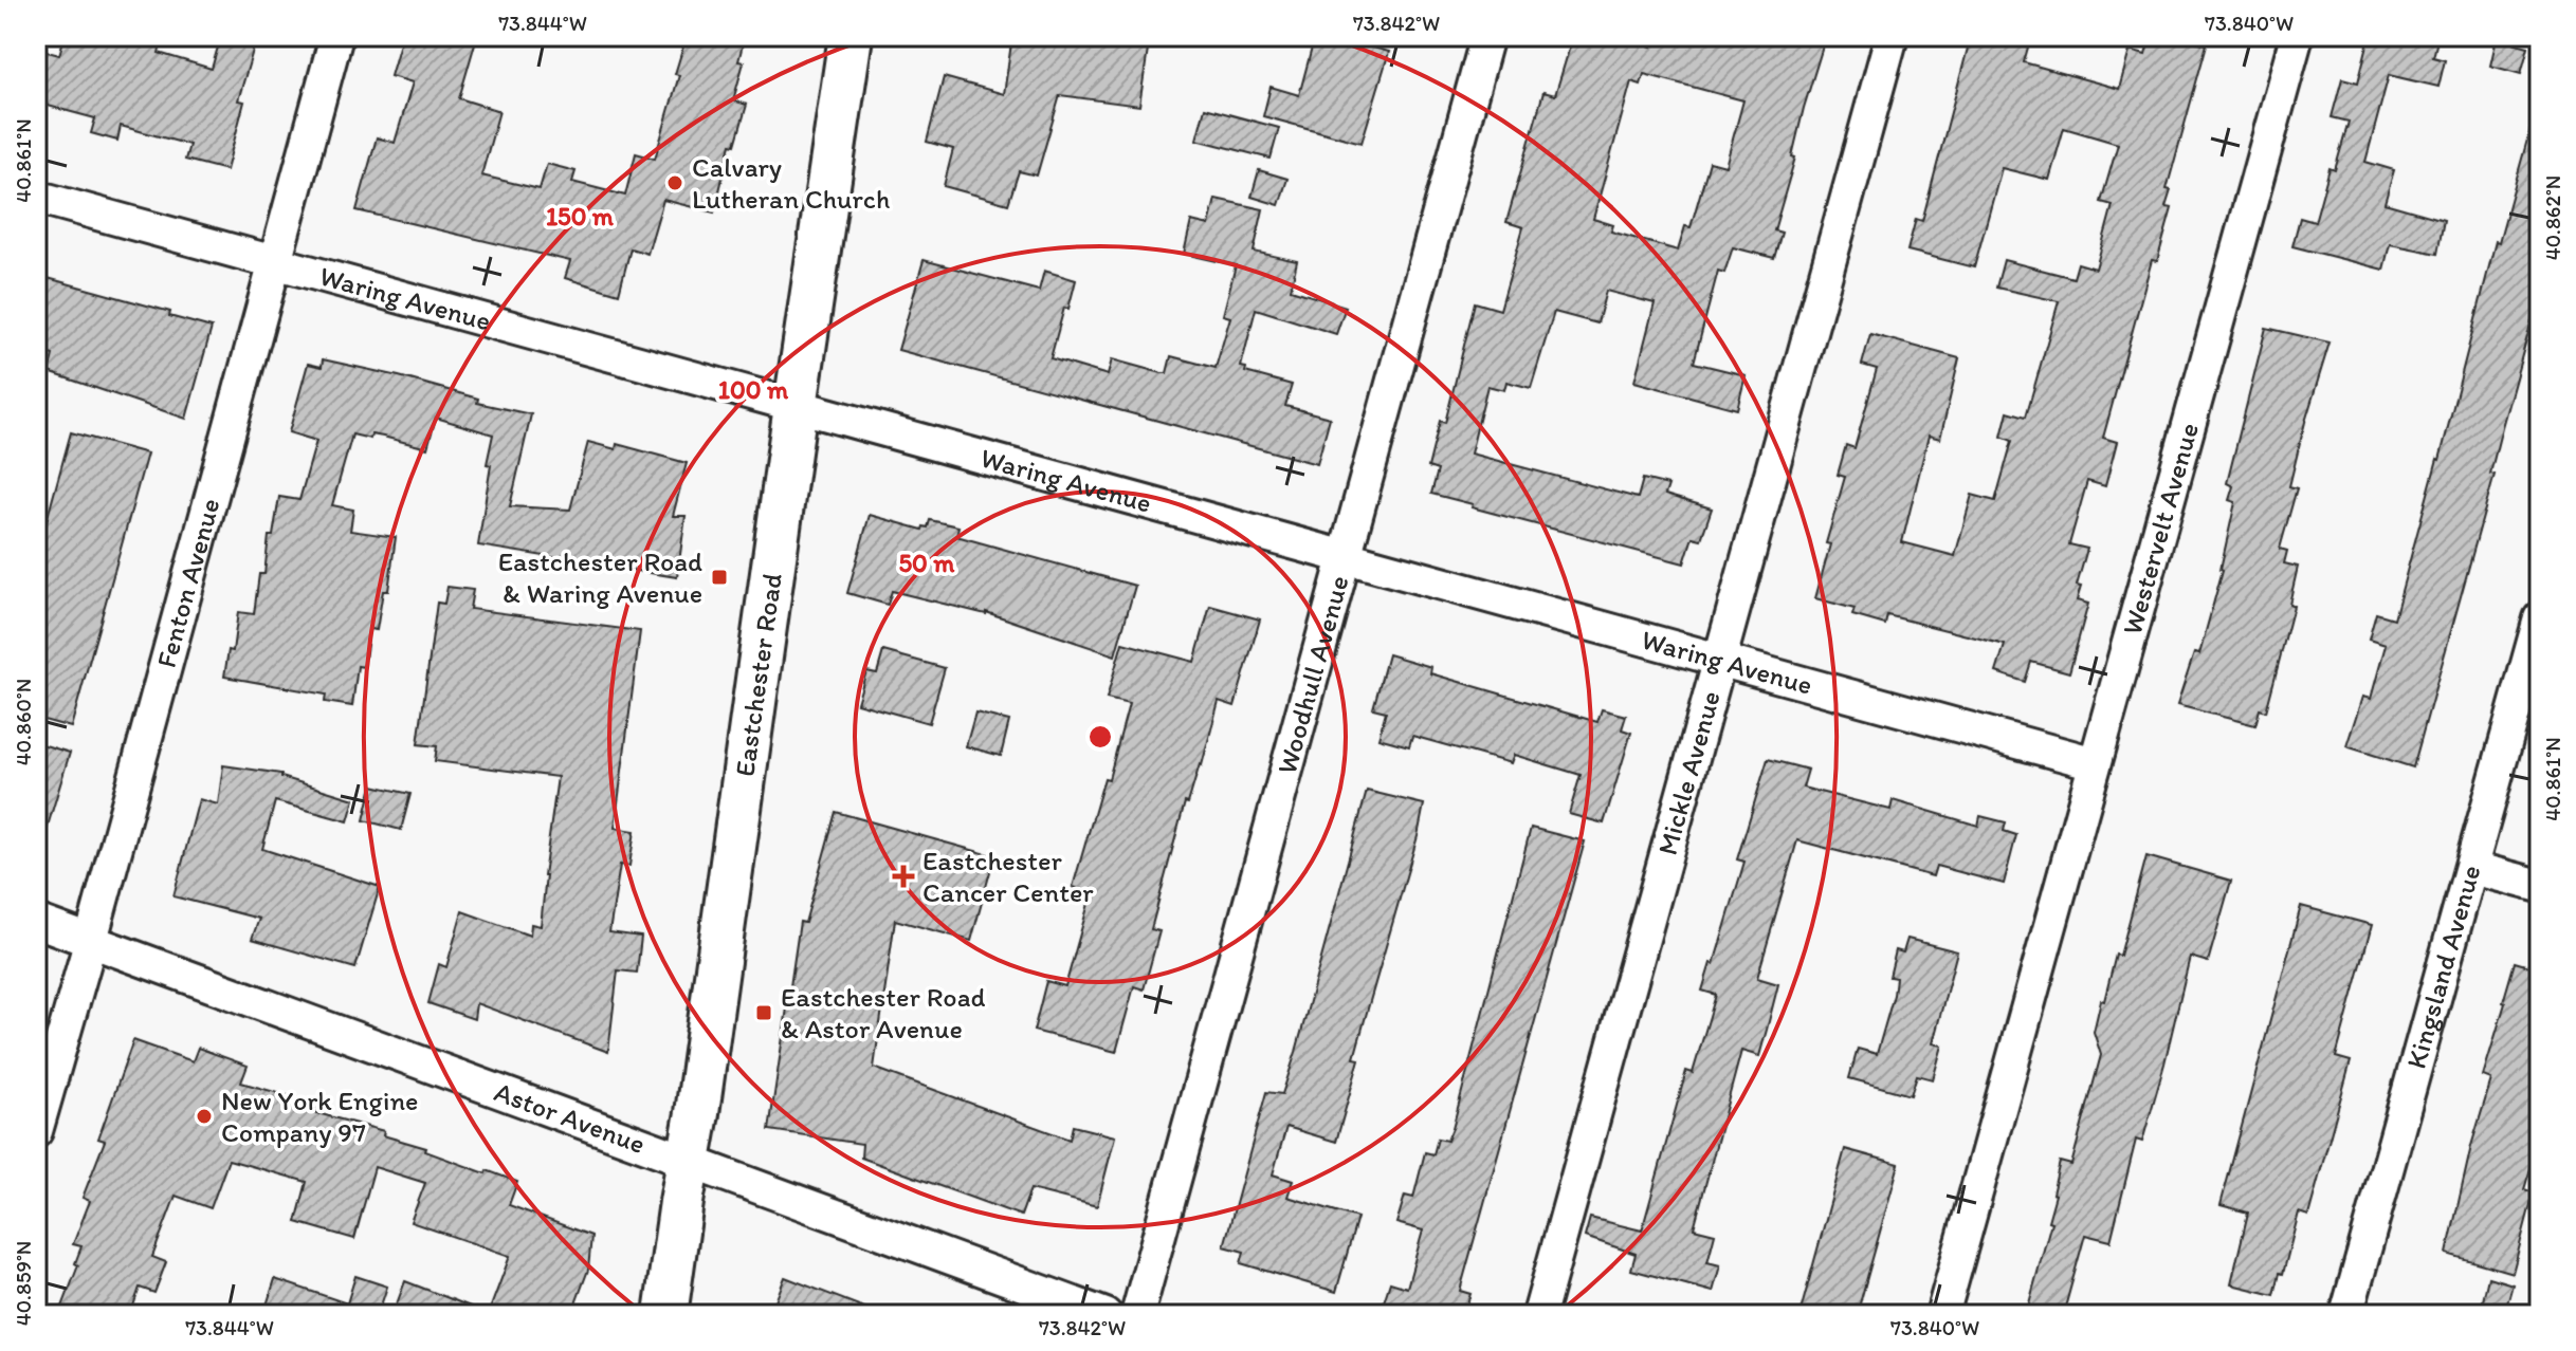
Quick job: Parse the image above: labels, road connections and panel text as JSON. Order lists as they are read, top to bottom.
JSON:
{
  "streets": {
    "main road": ["Eastchester Road"],
    "street": [
      "Waring Avenue",
      "Westervelt Avenue",
      "Fenton Avenue",
      "Woodhull Avenue",
      "Mickle Avenue",
      "Kingsland Avenue",
      "Astor Avenue"
    ]
  },
  "crossings": [
    ["Waring Avenue", "Westervelt Avenue"],
    ["Waring Avenue", "Fenton Avenue"],
    ["Waring Avenue", "Eastchester Road"],
    ["Waring Avenue", "Woodhull Avenue"],
    ["Waring Avenue", "Mickle Avenue"],
    ["Fenton Avenue", "Astor Avenue"],
    ["Eastchester Road", "Astor Avenue"]
  ],
  "places": {
    "other": ["Calvary Lutheran Church", "New York Engine Company 97"],
    "transit": ["Eastchester Road & Waring Avenue", "Eastchester Road & Astor Avenue"],
    "health": ["Eastchester Cancer Center"]
  },
  "coordinates": [
    "73.844°W",
    "73.842°W",
    "73.840°W",
    "40.861°N",
    "40.862°N",
    "40.860°N",
    "40.859°N"
  ],
  "rings": ["150 m", "100 m", "50 m"]
}
